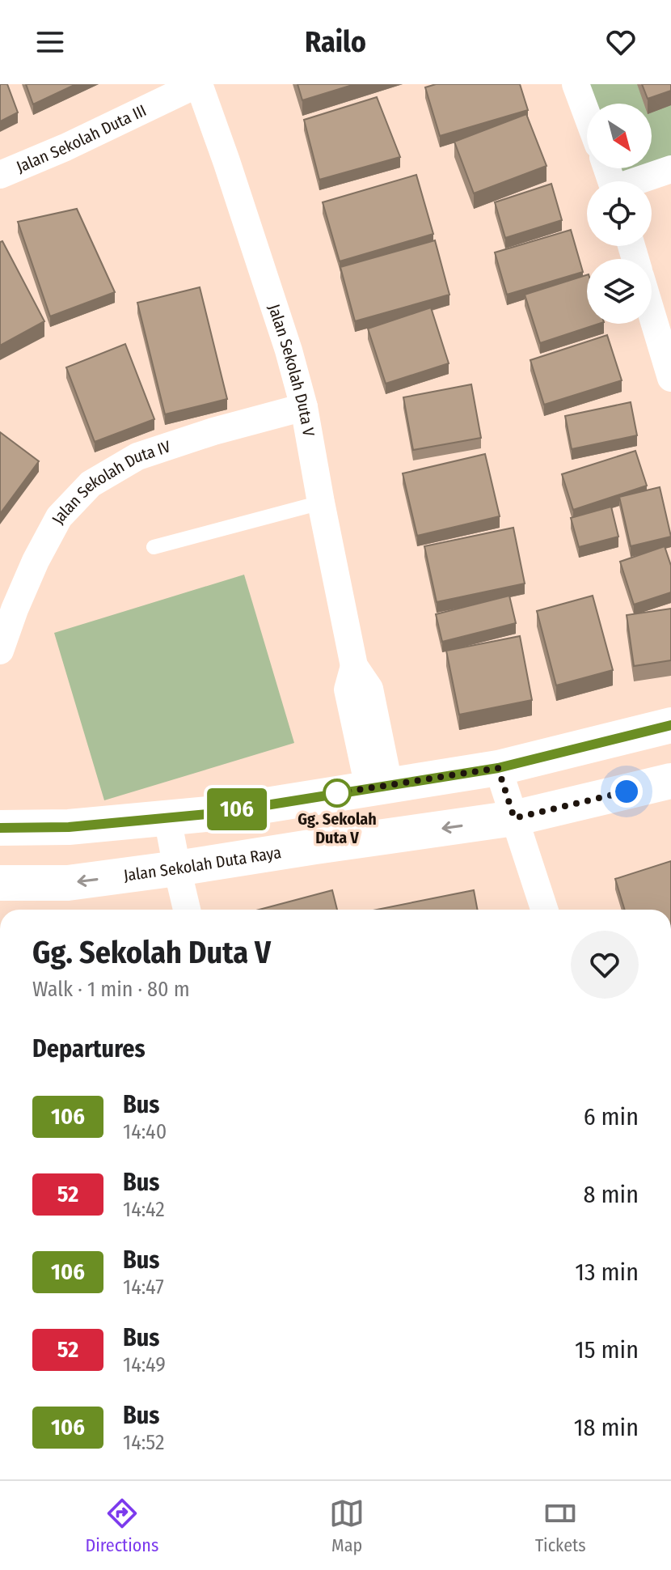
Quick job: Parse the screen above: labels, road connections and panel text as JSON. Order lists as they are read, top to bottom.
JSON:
{
  "streets": {
    "street": [
      "Jalan Sekolah Duta III",
      "Jalan Sekolah Duta V",
      "Jalan Sekolah Duta IV",
      "Jalan Sekolah Duta Raya"
    ]
  },
  "crossings": [
    ["Jalan Sekolah Duta III", "Jalan Sekolah Duta V"],
    ["Jalan Sekolah Duta V", "Jalan Sekolah Duta IV"]
  ],
  "places": ["Gg. Sekolah Duta V"],
  "lines": ["bus line 106"],
  "north": "bottom right",
  "page": {
    "header": "Railo",
    "on_map": "106",
    "heading": [
      ["Gg. Sekolah Duta V", "Walk · 1 min · 80 m"],
      "Departures"
    ],
    "list": [
      {
        "mark": "106",
        "name": "Bus",
        "note": "14:40",
        "value": "6 min"
      },
      {
        "mark": "52",
        "name": "Bus",
        "note": "14:42",
        "value": "8 min"
      },
      {
        "mark": "106",
        "name": "Bus",
        "note": "14:47",
        "value": "13 min"
      },
      {
        "mark": "52",
        "name": "Bus",
        "note": "14:49",
        "value": "15 min"
      },
      {
        "mark": "106",
        "name": "Bus",
        "note": "14:52",
        "value": "18 min"
      }
    ],
    "tabs": ["Directions", "Map", "Tickets"]
  }
}
